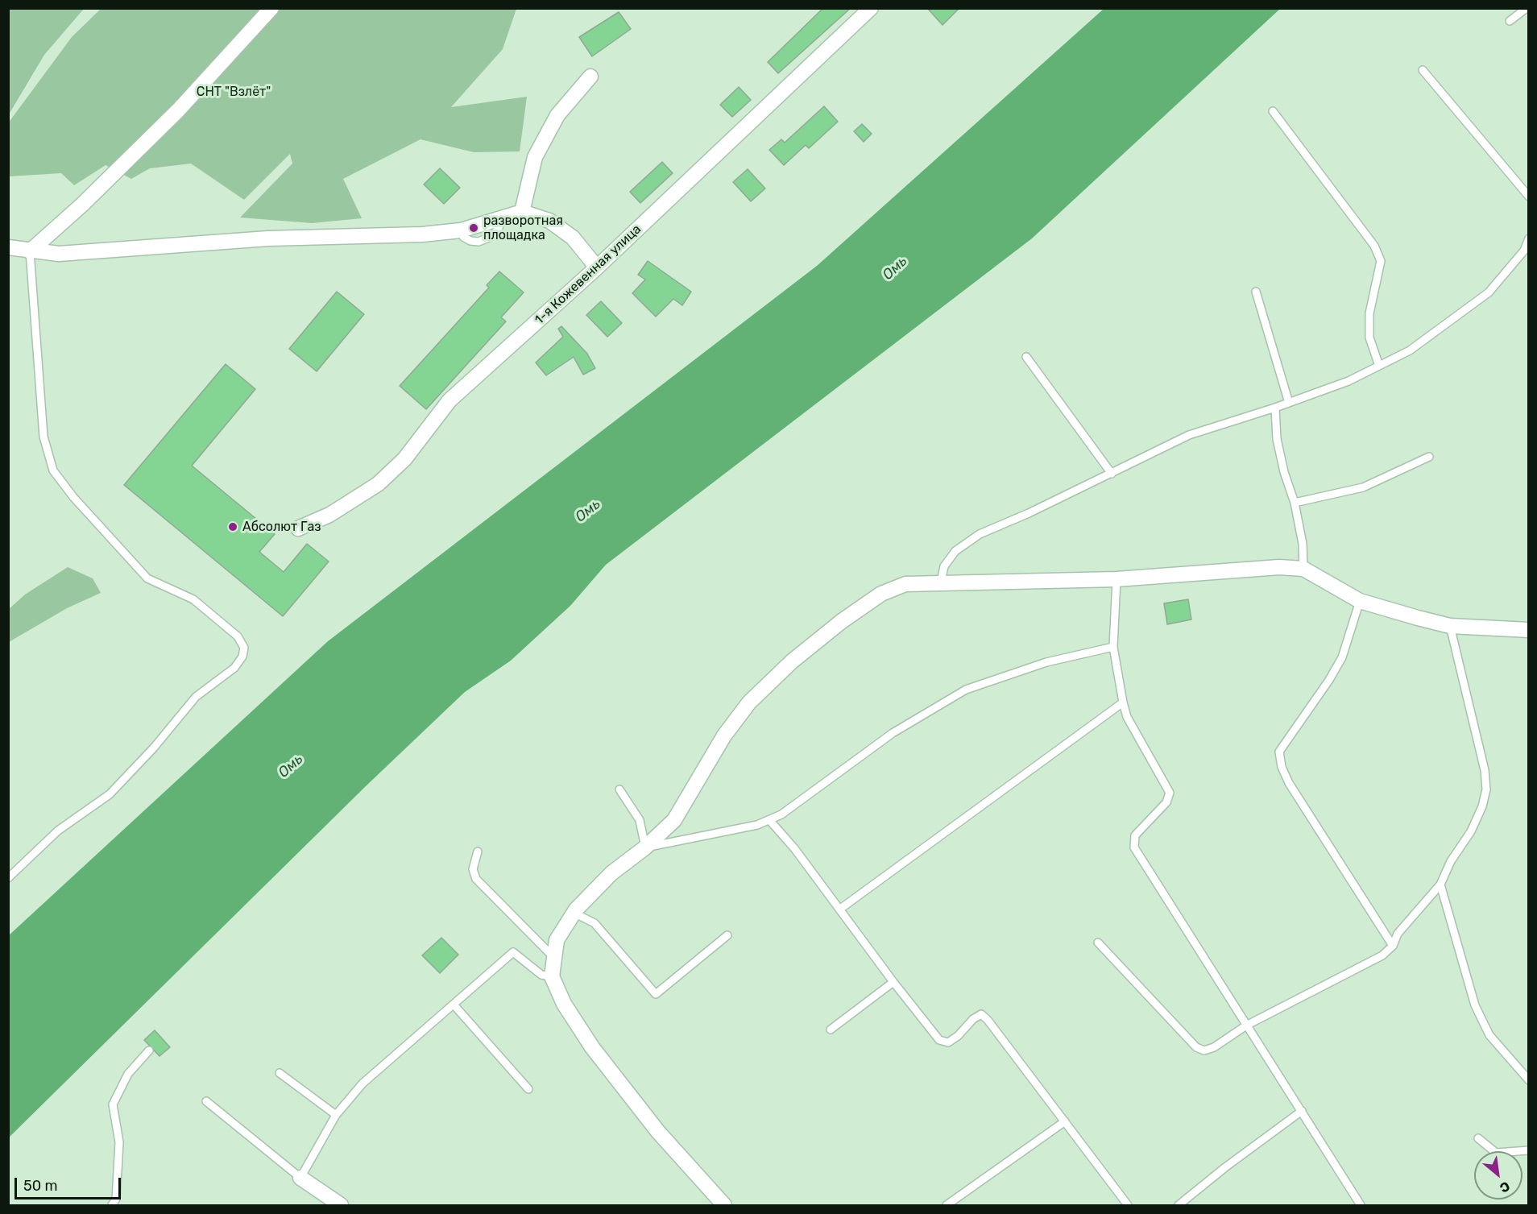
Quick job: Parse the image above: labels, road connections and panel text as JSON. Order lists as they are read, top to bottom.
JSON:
{
  "streets": {
    "street": ["1-я Кожевенная улица"]
  },
  "water": ["Омь"],
  "parks": ["СНТ \"Взлёт\""],
  "places": ["разворотная площадка", "Абсолют Газ"],
  "scale_bar": "50 m",
  "north": "bottom right"
}
